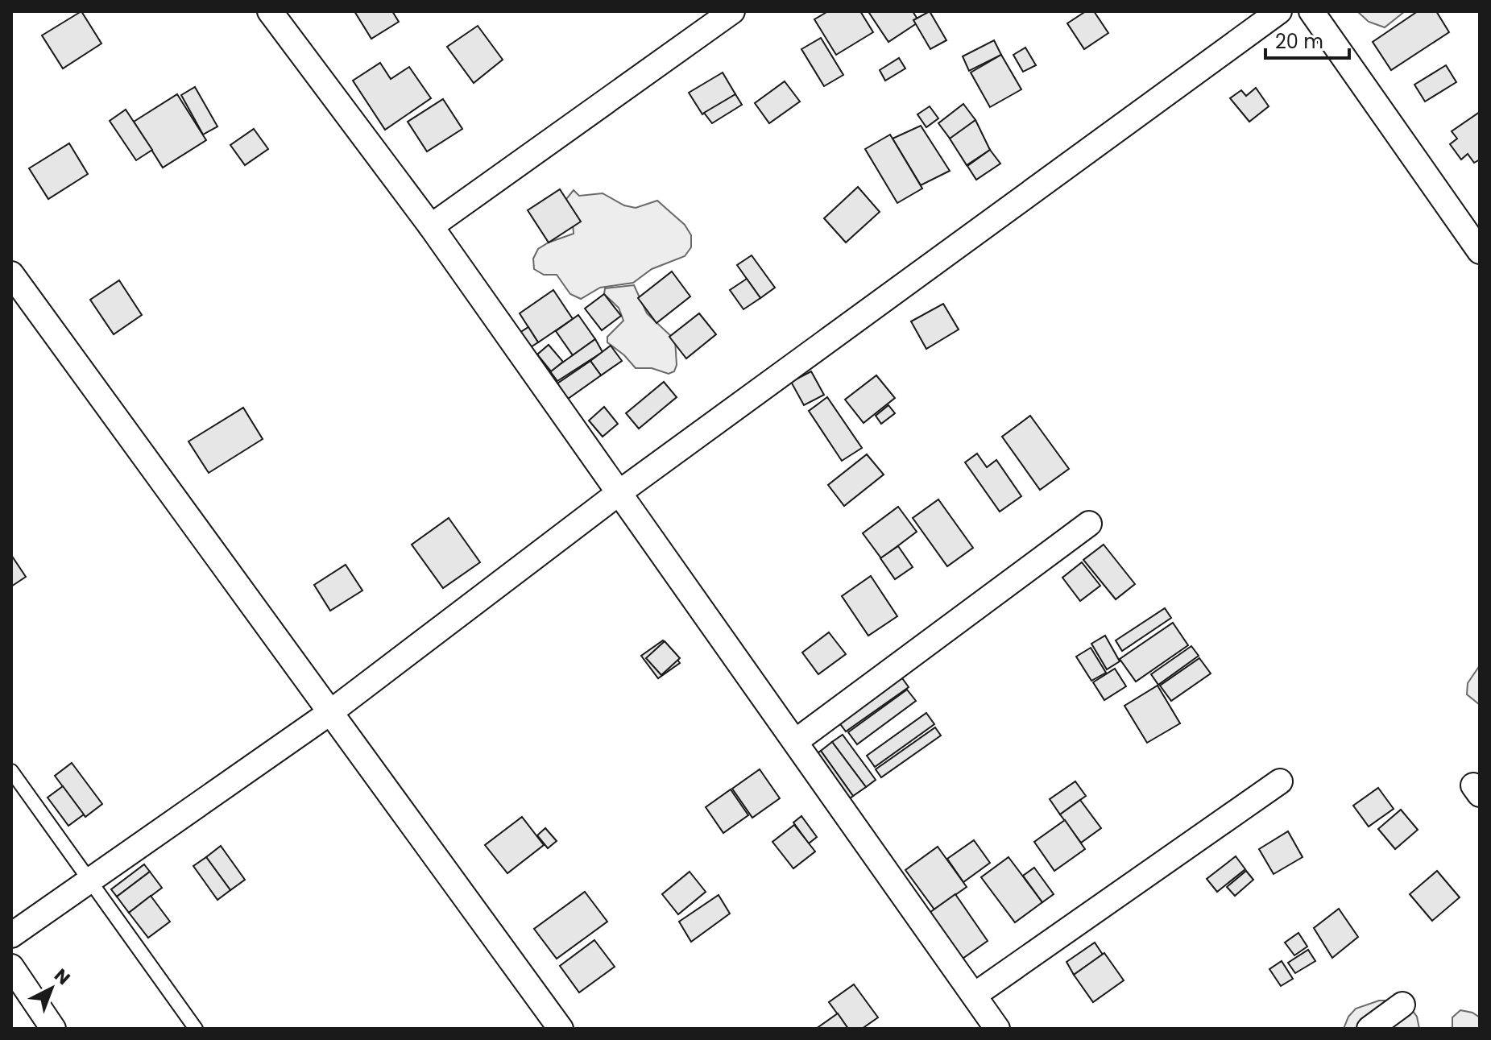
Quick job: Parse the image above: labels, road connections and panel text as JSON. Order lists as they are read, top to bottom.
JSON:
{
  "scale_bar": "20 m",
  "north": "top right"
}
